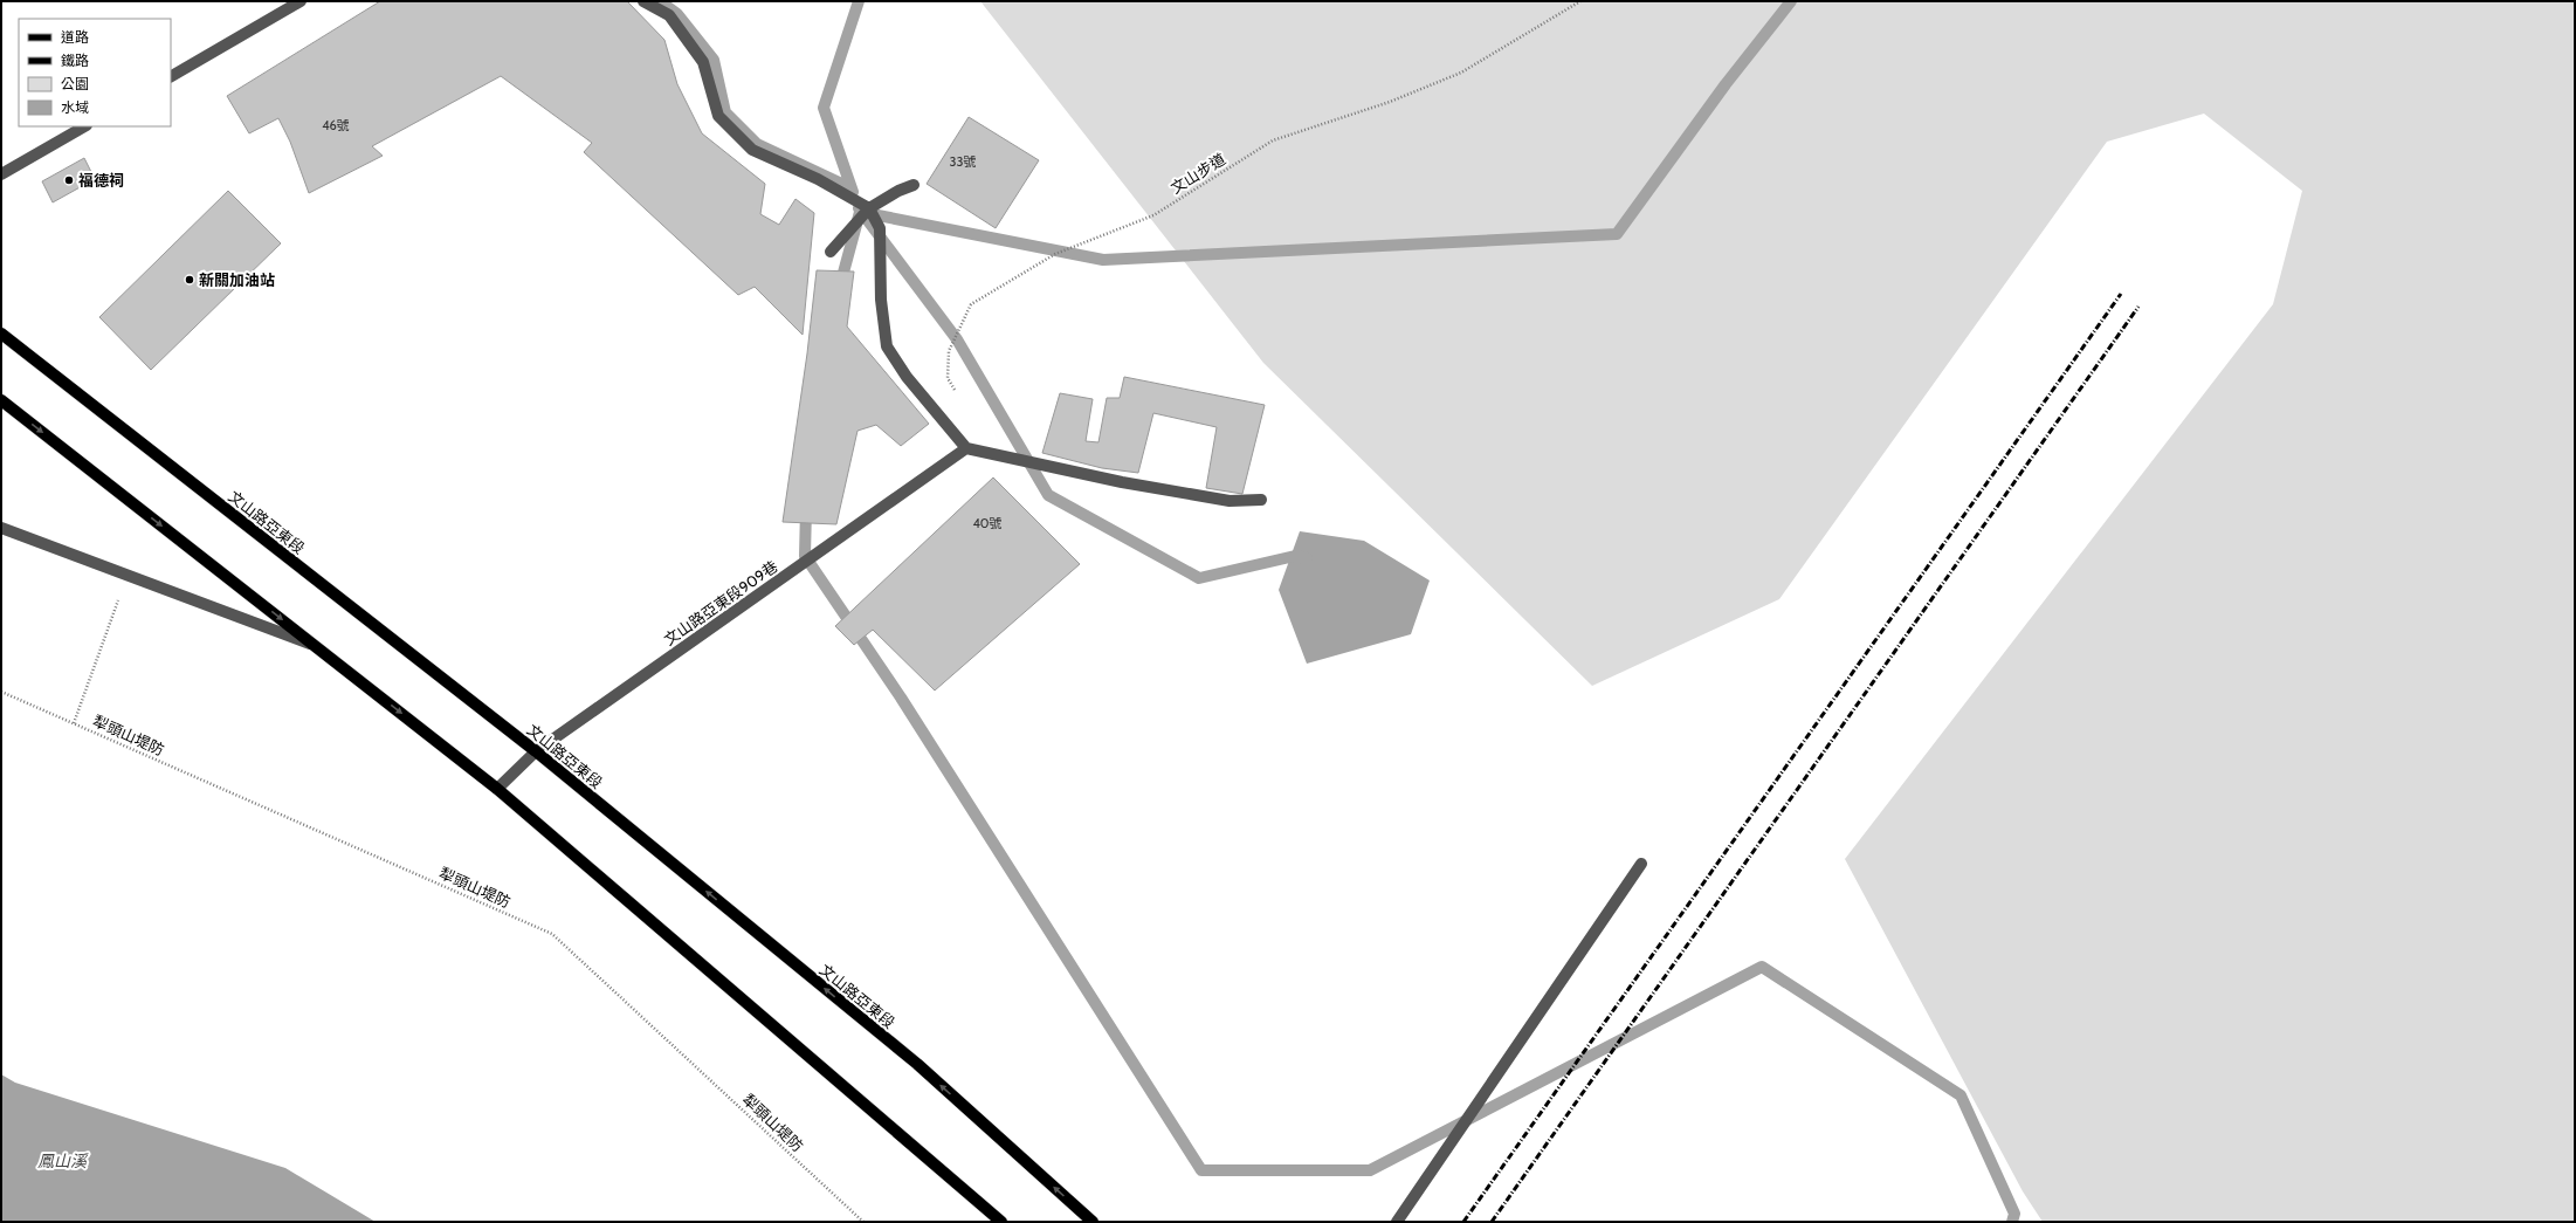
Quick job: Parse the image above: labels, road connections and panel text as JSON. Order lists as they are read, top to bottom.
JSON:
{
  "streets": {
    "main road": ["文山路亞東段"],
    "street": ["文山路亞東段909巷"],
    "path": ["文山步道", "犁頭山堤防"]
  },
  "crossings": [
    ["文山路亞東段", "文山路亞東段909巷"]
  ],
  "water": ["鳳山溪"],
  "places": ["福德祠", "新關加油站"],
  "house_numbers": ["46號", "33號", "40號"],
  "legend": [
    "道路",
    "鐵路",
    "公園",
    "水域"
  ]
}
